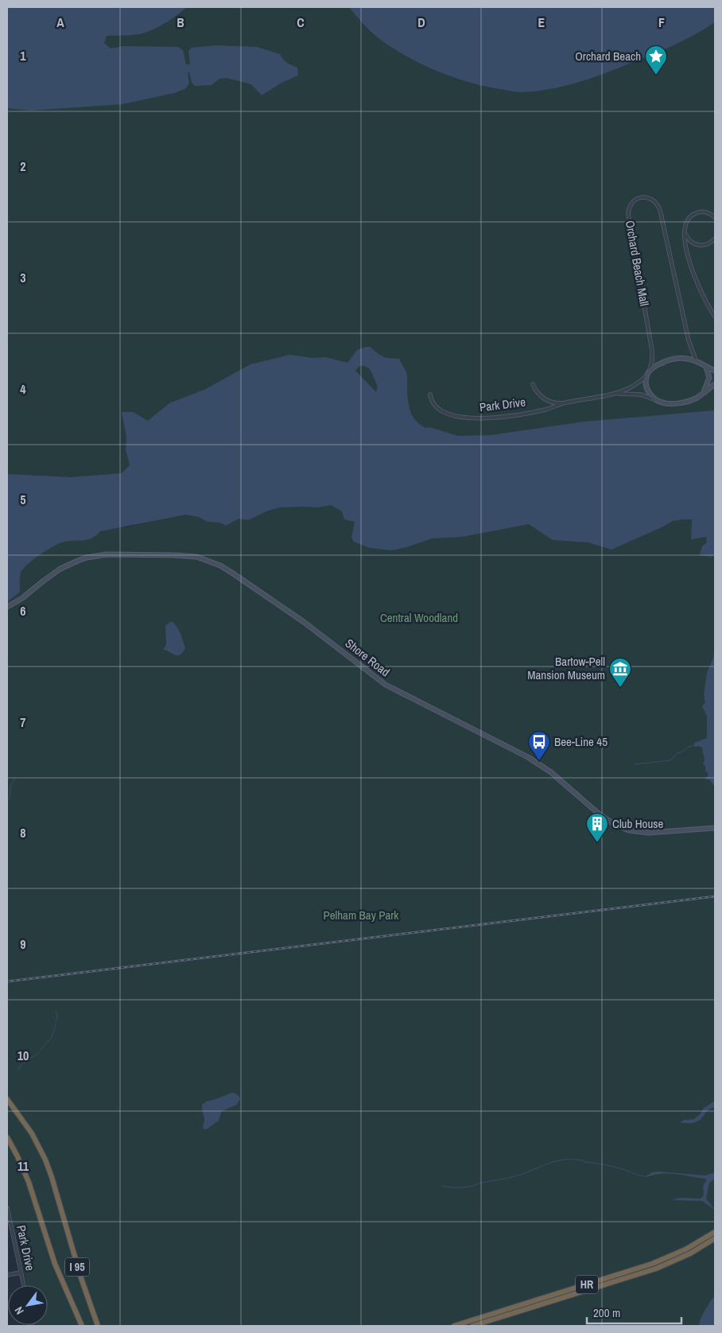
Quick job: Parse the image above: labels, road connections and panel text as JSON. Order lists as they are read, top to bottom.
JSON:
{
  "streets": {
    "highway": ["I 95", "HR"],
    "main road": ["Park Drive", "Shore Road"],
    "street": ["Orchard Beach Mall"]
  },
  "crossings": [
    ["Orchard Beach Mall", "Park Drive"]
  ],
  "parks": ["Central Woodland", "Pelham Bay Park"],
  "places": {
    "place": ["Orchard Beach"],
    "museum": ["Bartow-Pell Mansion Museum"],
    "bus stop": ["Bee-Line 45"],
    "building": ["Club House"]
  },
  "scale_bar": "200 m",
  "north": "bottom left",
  "grid": {
    "columns": [
      "A",
      "B",
      "C",
      "D",
      "E",
      "F"
    ],
    "rows": [
      "1",
      "2",
      "3",
      "4",
      "5",
      "6",
      "7",
      "8",
      "9",
      "10",
      "11"
    ]
  }
}
